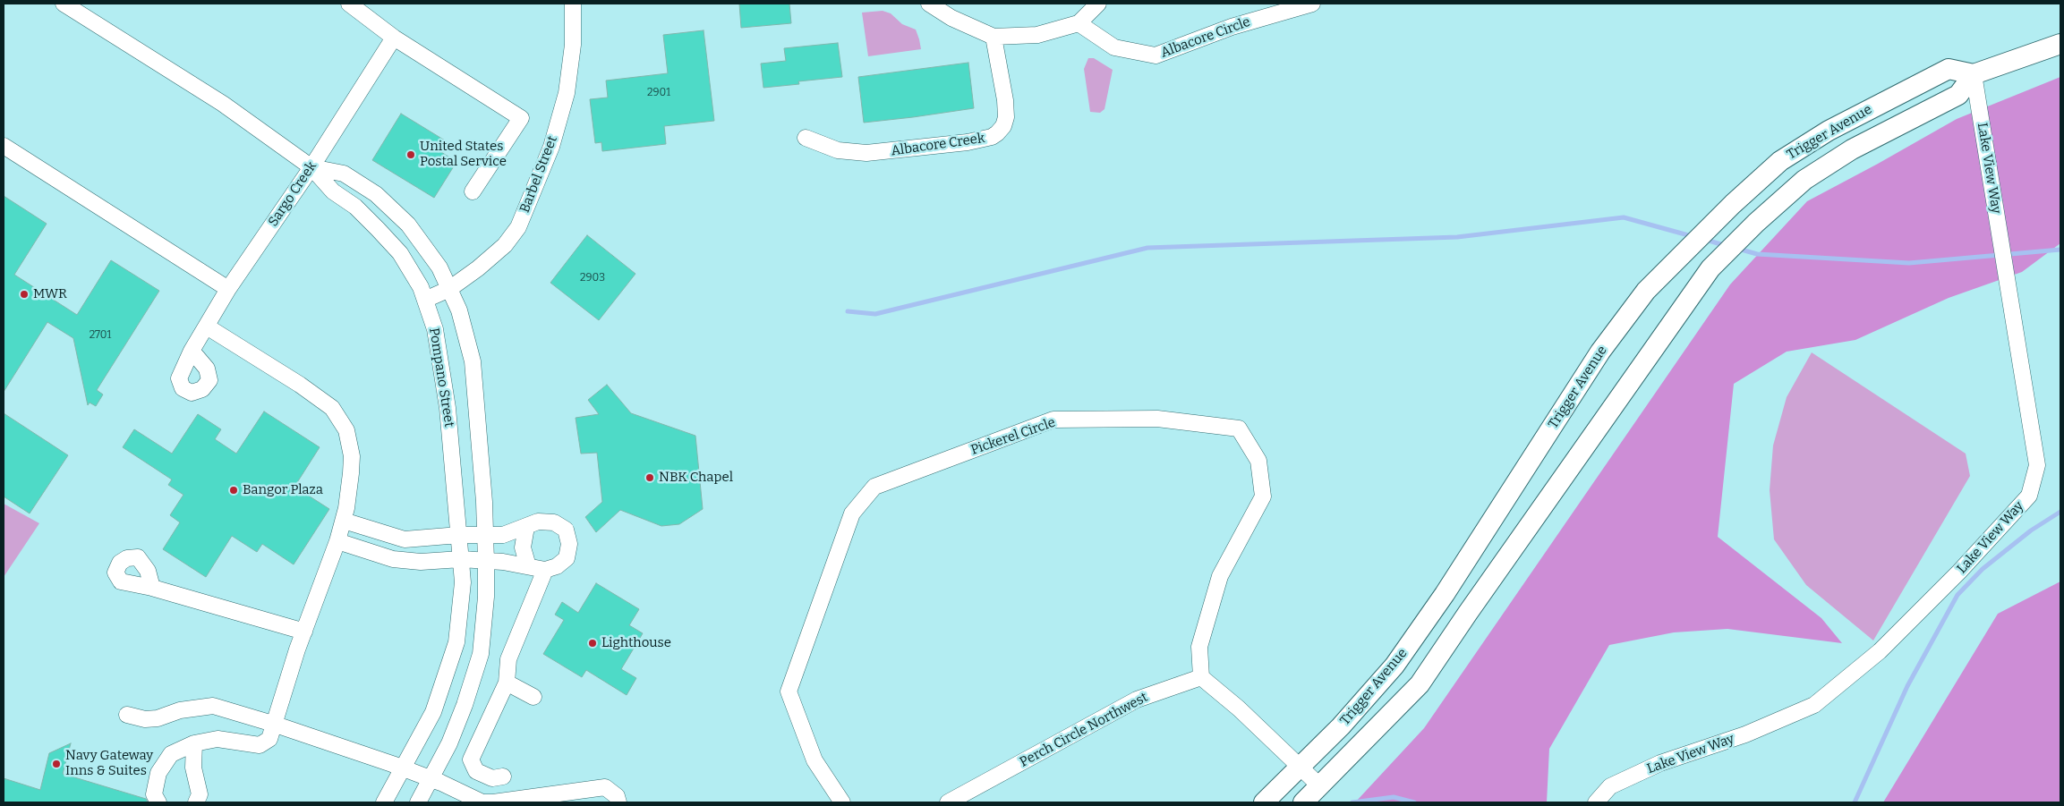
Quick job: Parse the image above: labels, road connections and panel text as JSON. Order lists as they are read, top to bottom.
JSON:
{
  "streets": {
    "main road": ["Trigger Avenue"],
    "street": [
      "Albacore Circle",
      "Albacore Creek",
      "Lake View Way",
      "Barbel Street",
      "Sargo Creek",
      "Pompano Street",
      "Pickerel Circle",
      "Perch Circle Northwest"
    ]
  },
  "crossings": [
    ["Trigger Avenue", "Lake View Way"],
    ["Barbel Street", "Pompano Street"],
    ["Sargo Creek", "Pompano Street"],
    ["Pickerel Circle", "Perch Circle Northwest"]
  ],
  "places": [
    "United States Postal Service",
    "MWR",
    "NBK Chapel",
    "Bangor Plaza",
    "Lighthouse",
    "Navy Gateway Inns & Suites"
  ],
  "house_numbers": ["2901", "2903", "2701"]
}
